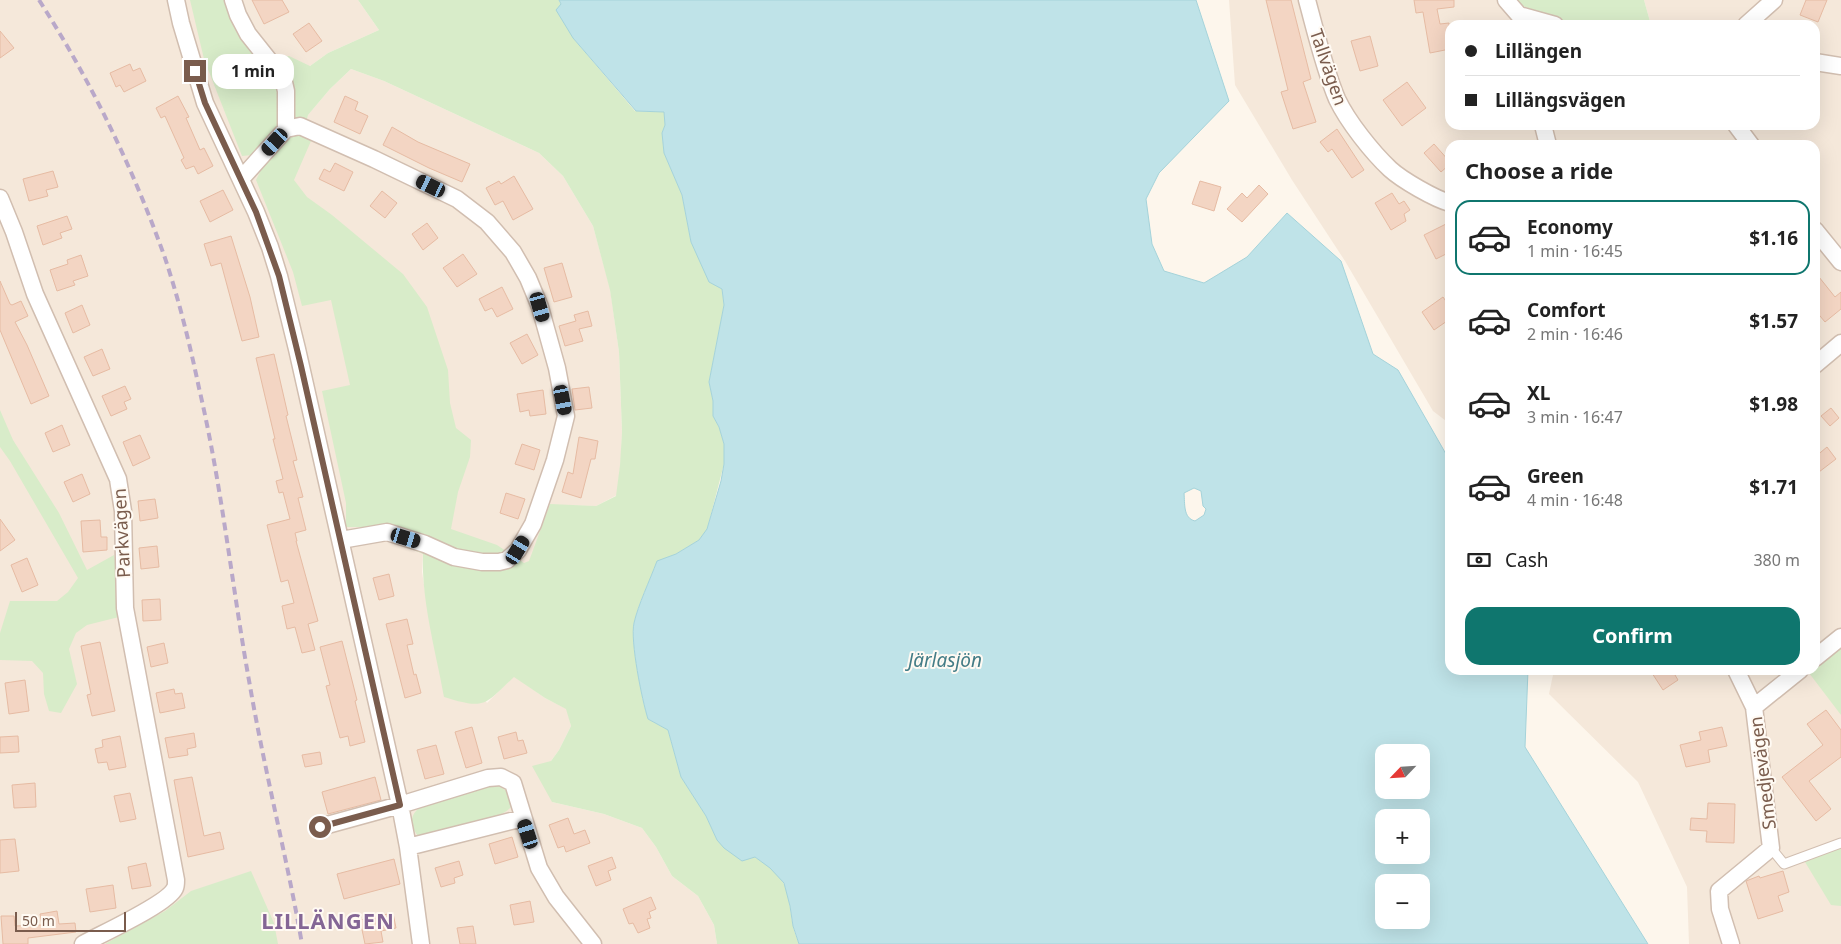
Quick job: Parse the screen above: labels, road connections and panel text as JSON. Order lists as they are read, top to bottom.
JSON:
{
  "streets": {
    "street": ["Tallvägen", "Parkvägen", "Smedjevägen"]
  },
  "districts": ["LILLÄNGEN"],
  "water": ["Järlasjön"],
  "scale_bar": "50 m",
  "north": "bottom left",
  "page": {
    "banner": ["Lillängen", "Lillängsvägen"],
    "bubble": "1 min",
    "heading": "Choose a ride",
    "list": [
      {
        "name": "Economy",
        "note": "1 min · 16:45",
        "value": "$1.16"
      },
      {
        "name": "Comfort",
        "note": "2 min · 16:46",
        "value": "$1.57"
      },
      {
        "name": "XL",
        "note": "3 min · 16:47",
        "value": "$1.98"
      },
      {
        "name": "Green",
        "note": "4 min · 16:48",
        "value": "$1.71"
      }
    ],
    "pay": ["Cash", "380 m"],
    "buttons": "Confirm",
    "map_buttons": ["+", "−"],
    "scale": "50 m"
  }
}
